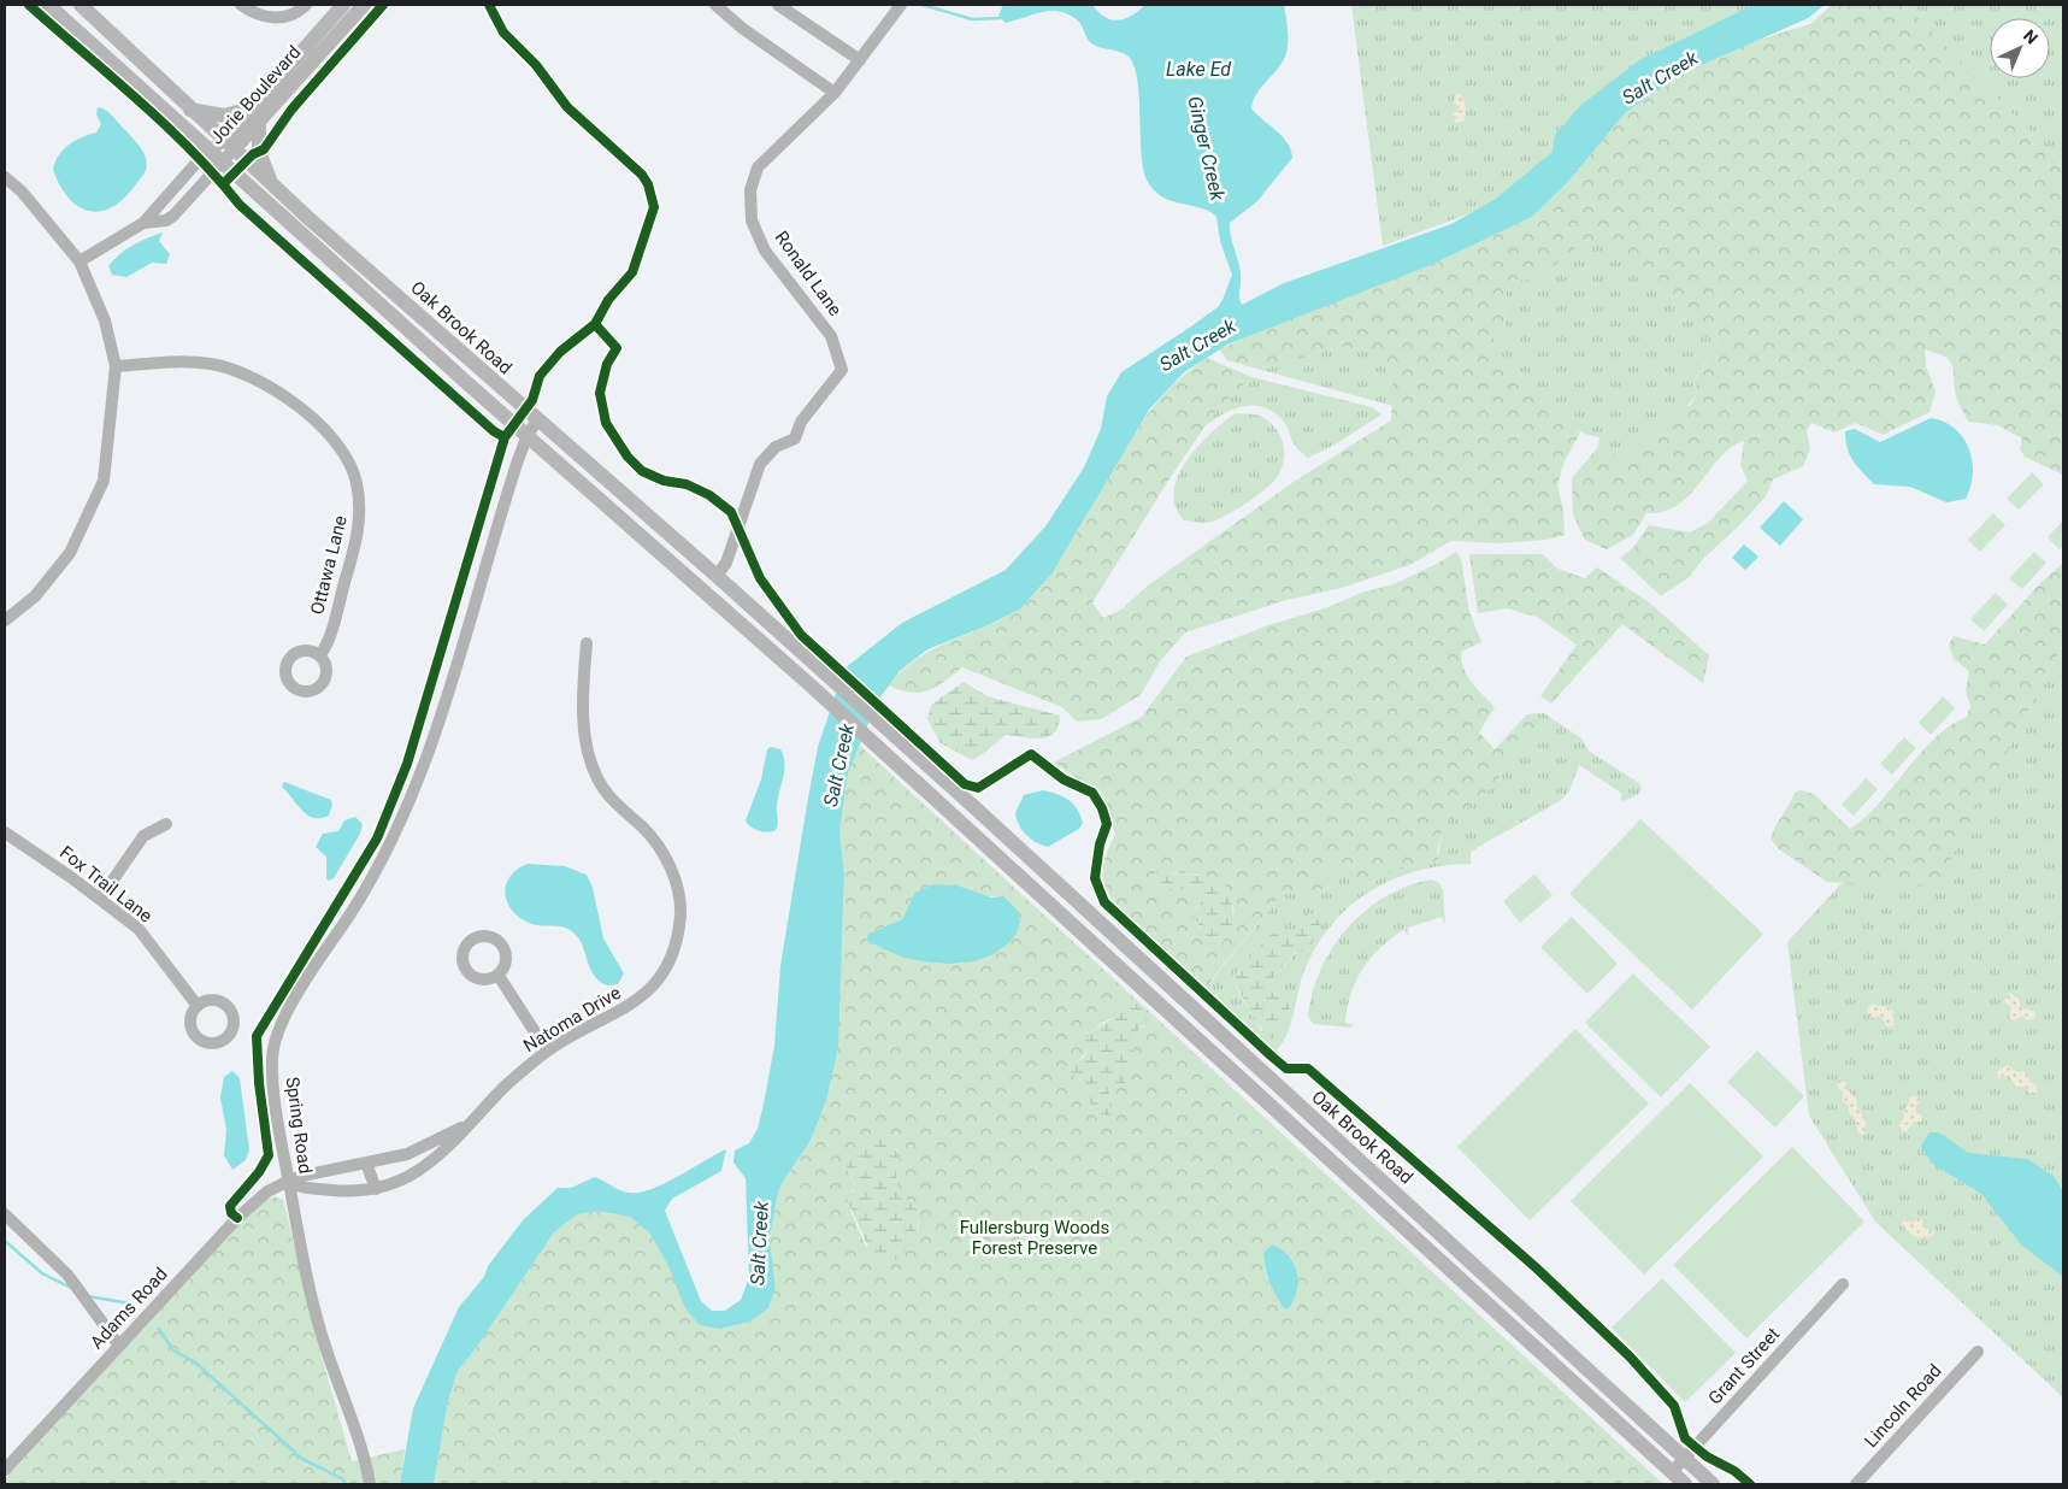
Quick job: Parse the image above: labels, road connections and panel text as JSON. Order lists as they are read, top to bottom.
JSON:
{
  "streets": {
    "main road": ["Jorie Boulevard", "Oak Brook Road"],
    "street": [
      "Ronald Lane",
      "Ottawa Lane",
      "Fox Trail Lane",
      "Natoma Drive",
      "Spring Road",
      "Adams Road",
      "Grant Street",
      "Lincoln Road"
    ]
  },
  "crossings": [
    ["Jorie Boulevard", "Oak Brook Road"],
    ["Ronald Lane", "Oak Brook Road"],
    ["Oak Brook Road", "Spring Road"],
    ["Oak Brook Road", "Grant Street"],
    ["Natoma Drive", "Spring Road"],
    ["Natoma Drive", "Adams Road"],
    ["Spring Road", "Adams Road"]
  ],
  "water": ["Lake Ed", "Salt Creek", "Ginger Creek"],
  "parks": ["Fullersburg Woods Forest Preserve"],
  "north": "top right"
}
